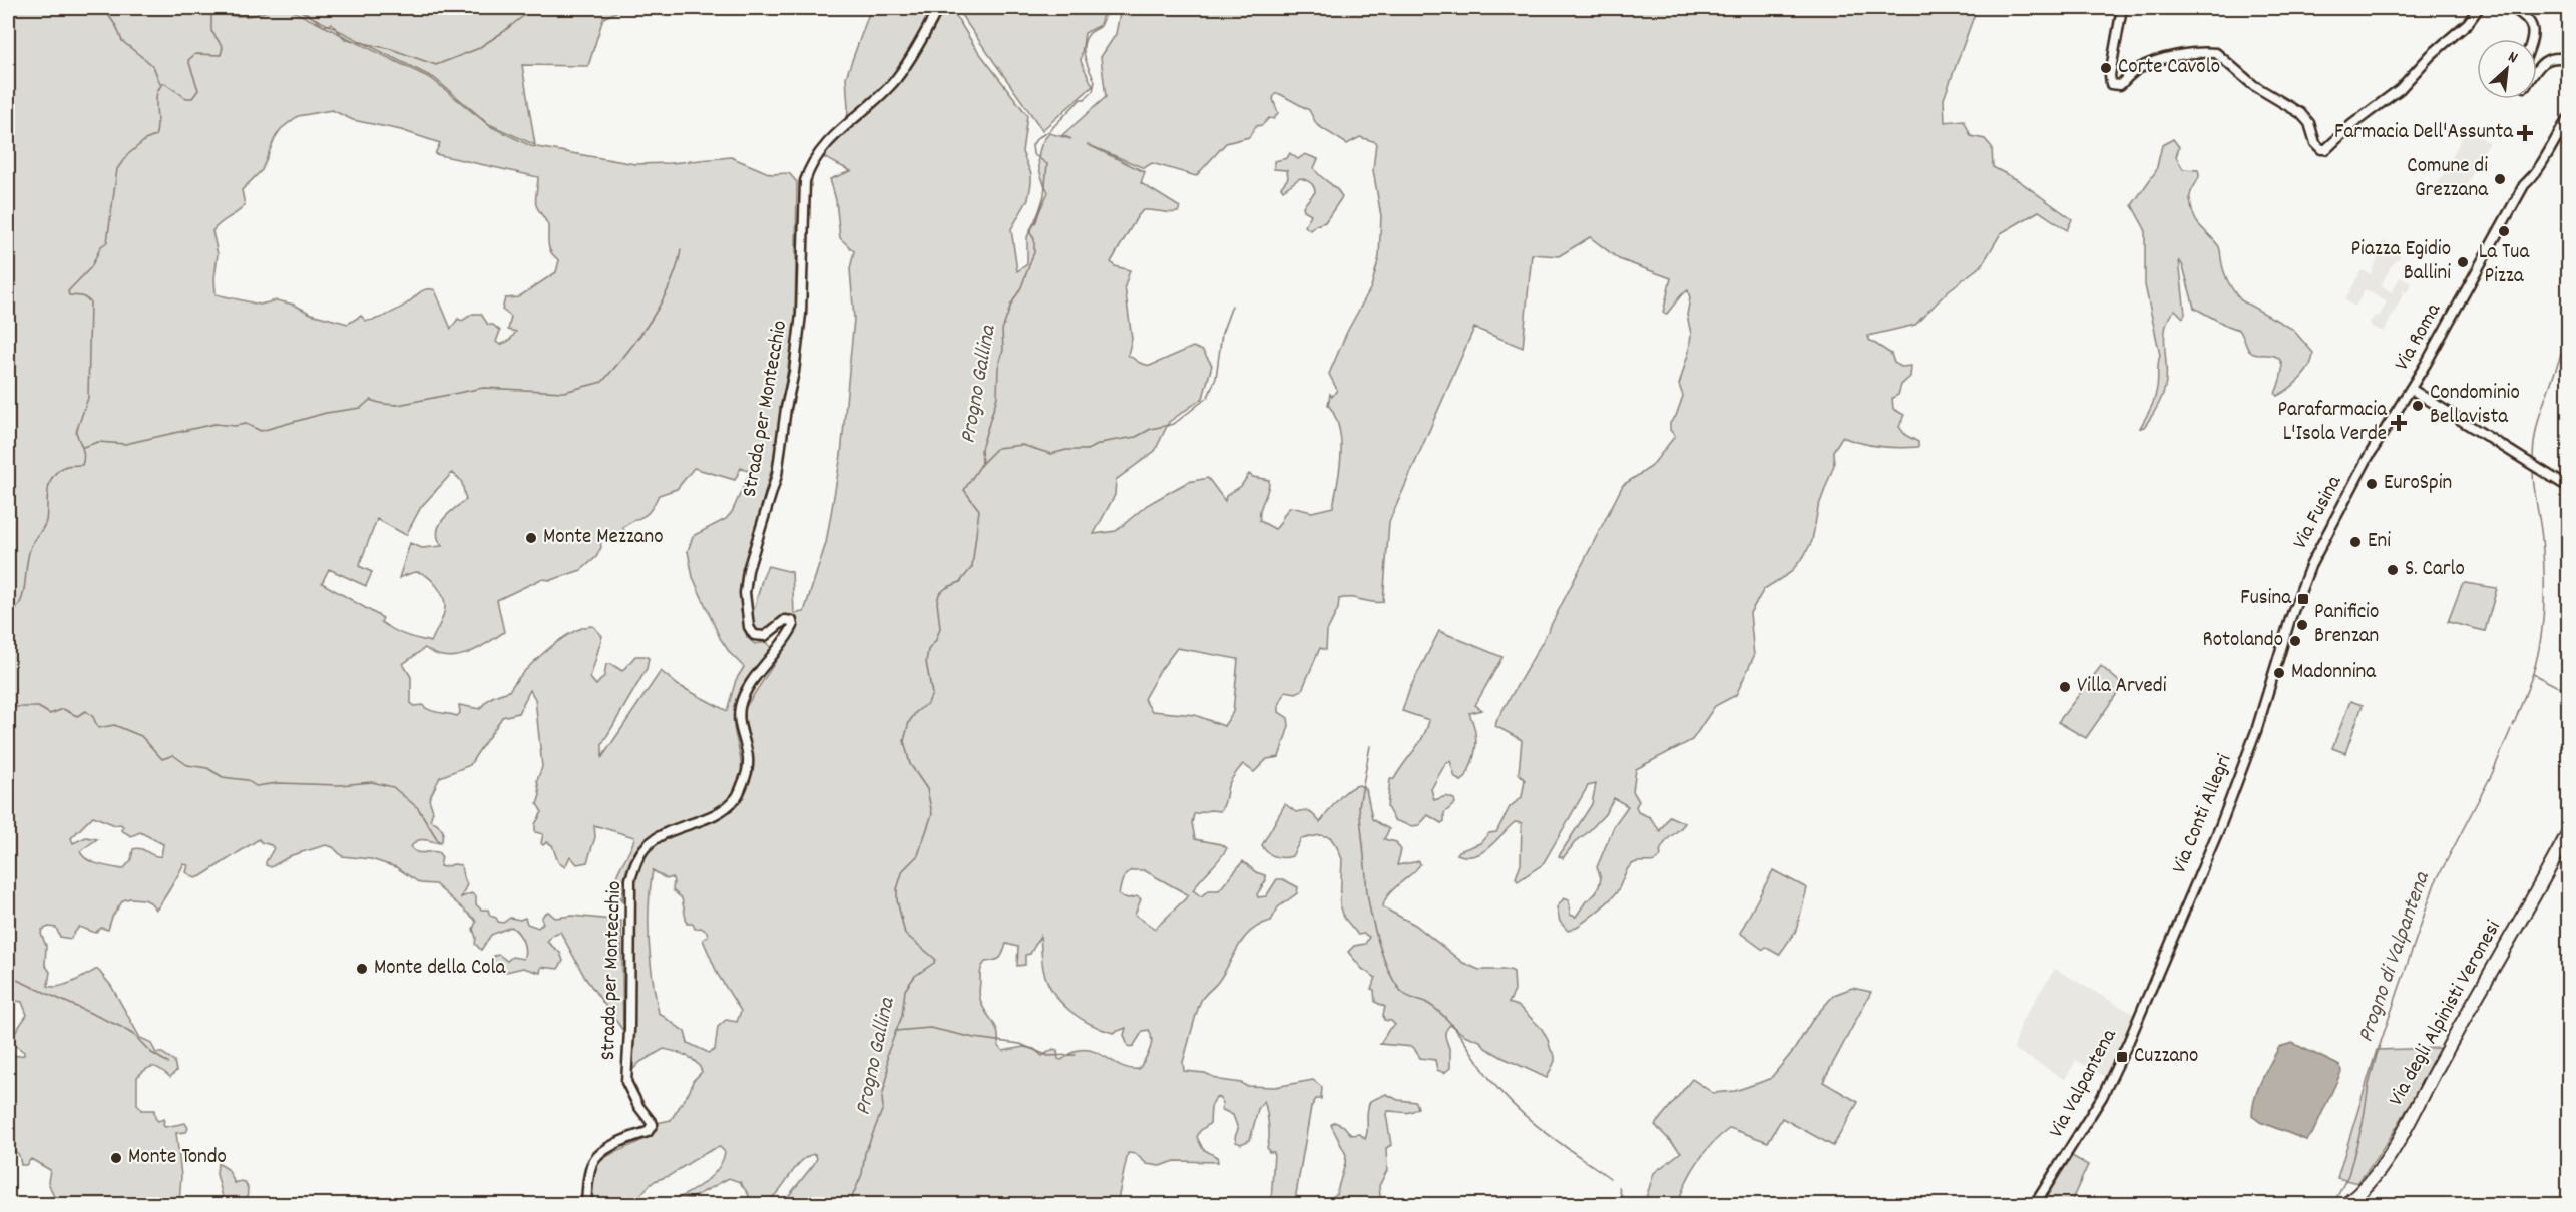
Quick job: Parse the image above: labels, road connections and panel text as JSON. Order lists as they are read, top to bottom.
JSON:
{
  "streets": {
    "highway": ["Via degli Alpinisti Veronesi"],
    "street": [
      "Via Roma",
      "Strada per Montecchio",
      "Via Fusina",
      "Via Conti Allegri",
      "Via Valpantena"
    ]
  },
  "crossings": [
    ["Via Roma", "Via Fusina"],
    ["Via Fusina", "Via Conti Allegri"],
    ["Via Conti Allegri", "Via Valpantena"]
  ],
  "water": ["Progno Gallina", "Progno di Valpantena"],
  "places": {
    "other": [
      "Corte Cavolo",
      "Comune di Grezzana",
      "La Tua Pizza",
      "Piazza Egidio Ballini",
      "Condominio Bellavista",
      "EuroSpin",
      "Monte Mezzano",
      "Eni",
      "S. Carlo",
      "Panificio Brenzan",
      "Rotolando",
      "Madonnina",
      "Villa Arvedi",
      "Monte della Cola",
      "Monte Tondo"
    ],
    "health": ["Farmacia Dell'Assunta", "Parafarmacia L'Isola Verde"],
    "transit": ["Fusina", "Cuzzano"]
  },
  "north": "top right"
}
